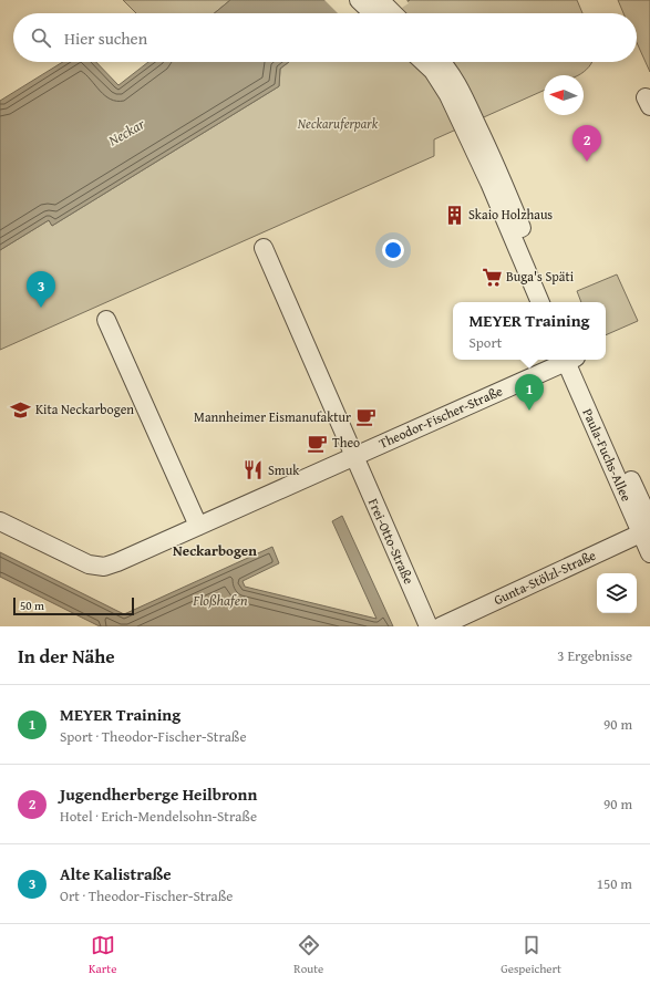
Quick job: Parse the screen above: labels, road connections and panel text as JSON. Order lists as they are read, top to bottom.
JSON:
{
  "streets": {
    "street": [
      "Theodor-Fischer-Straße",
      "Paula-Fuchs-Allee",
      "Frei-Otto-Straße",
      "Gunta-Stölzl-Straße"
    ]
  },
  "crossings": [
    ["Theodor-Fischer-Straße", "Frei-Otto-Straße"],
    ["Paula-Fuchs-Allee", "Gunta-Stölzl-Straße"]
  ],
  "districts": ["Neckarbogen"],
  "water": ["Neckar", "Floßhafen"],
  "parks": ["Neckaruferpark"],
  "places": {
    "building": ["Skaio Holzhaus"],
    "supermarket": ["Buga's Späti"],
    "school or university": ["Kita Neckarbogen"],
    "cafe": ["Mannheimer Eismanufaktur", "Theo"],
    "restaurant": ["Smuk"]
  },
  "scale_bar": "50 m",
  "north": "left",
  "page": {
    "search": "Hier suchen",
    "pins": ["2", "3", "1"],
    "popup": ["MEYER Training", "Sport"],
    "scale": "50 m",
    "heading": ["In der Nähe", "3 Ergebnisse"],
    "list": [
      {
        "mark": "1",
        "name": "MEYER Training",
        "note": "Sport · Theodor-Fischer-Straße",
        "value": "90 m"
      },
      {
        "mark": "2",
        "name": "Jugendherberge Heilbronn",
        "note": "Hotel · Erich-Mendelsohn-Straße",
        "value": "90 m"
      },
      {
        "mark": "3",
        "name": "Alte Kalistraße",
        "note": "Ort · Theodor-Fischer-Straße",
        "value": "150 m"
      }
    ],
    "nav": ["Karte", "Route", "Gespeichert"]
  }
}
